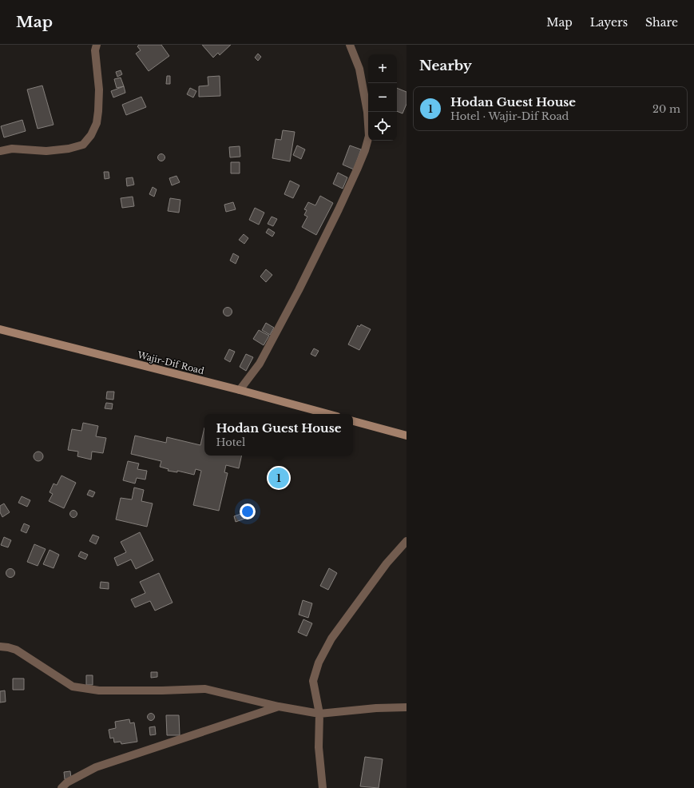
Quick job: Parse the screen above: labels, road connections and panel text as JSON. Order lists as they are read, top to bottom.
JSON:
{
  "streets": {
    "main road": ["Wajir-Dif Road"]
  },
  "page": {
    "header": "Map",
    "nav": ["Map", "Layers", "Share"],
    "heading": "Nearby",
    "map_buttons": ["+", "−"],
    "list": [
      {
        "mark": "1",
        "name": "Hodan Guest House",
        "note": "Hotel · Wajir-Dif Road",
        "value": "20 m"
      }
    ],
    "popup": ["Hodan Guest House", "Hotel"],
    "pins": "1"
  }
}
